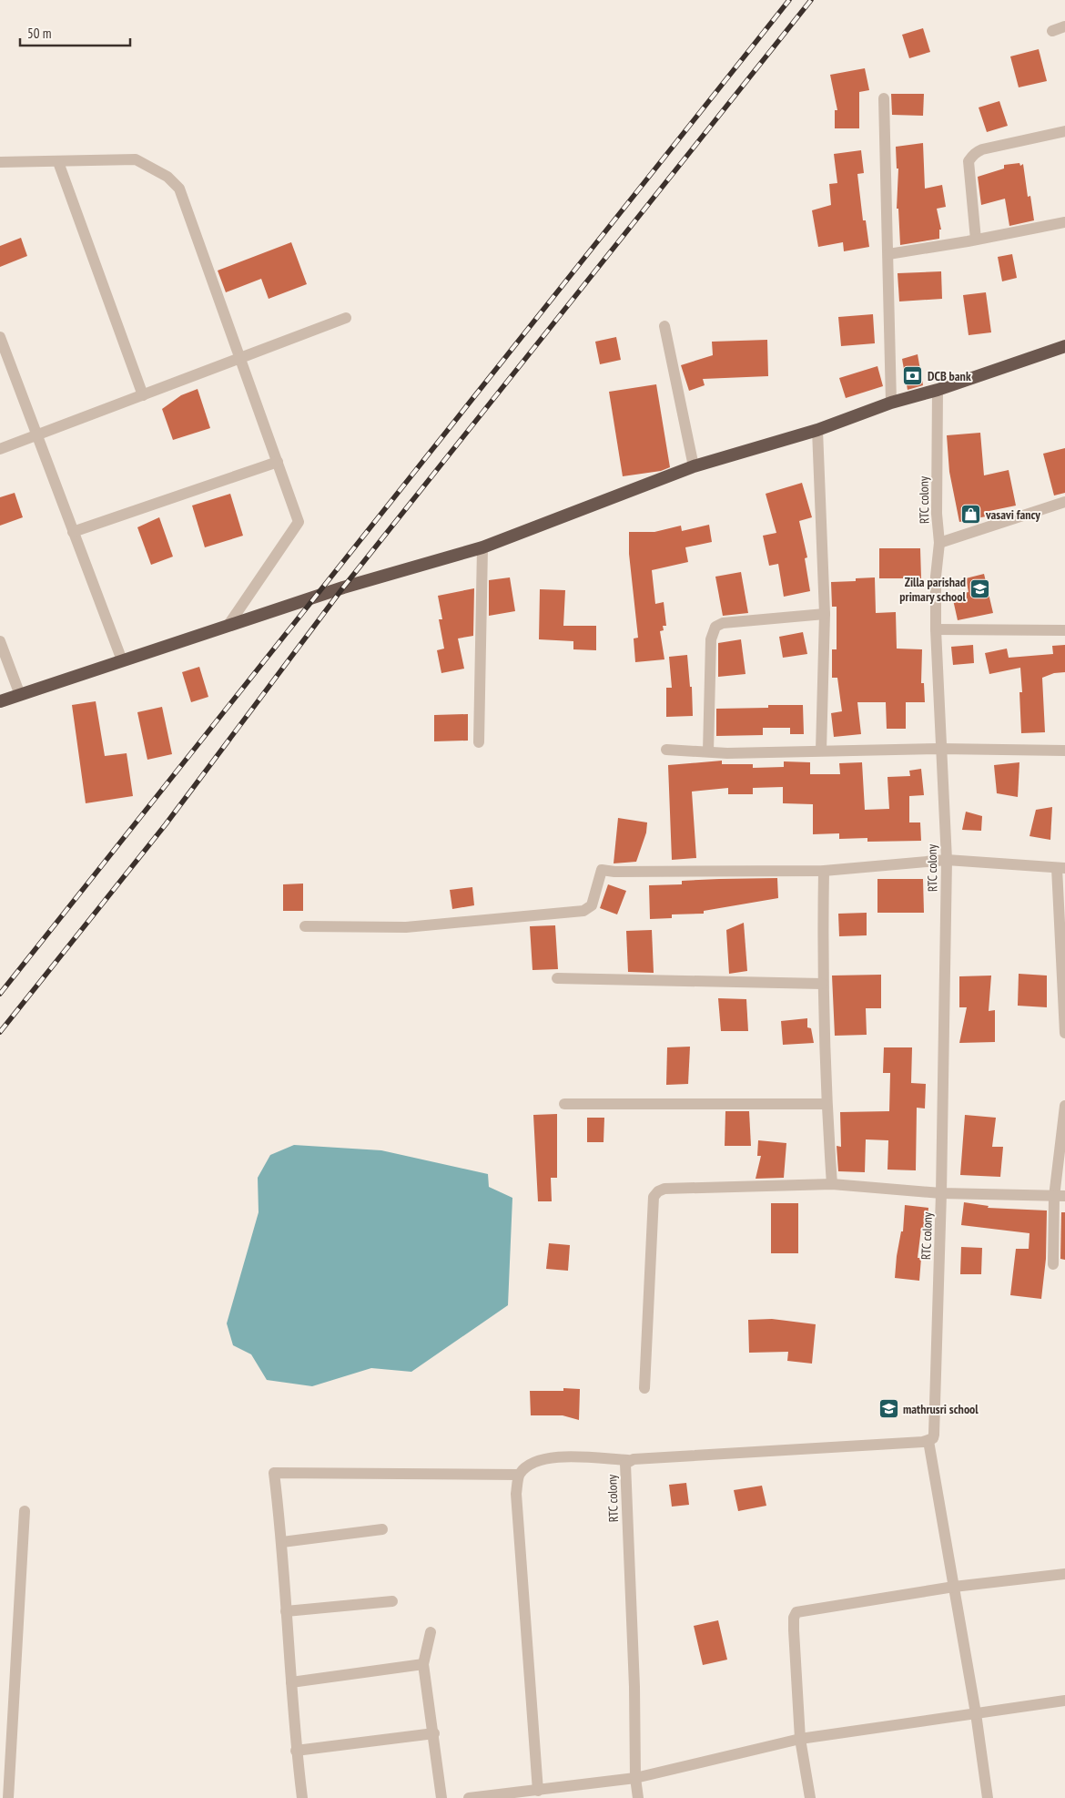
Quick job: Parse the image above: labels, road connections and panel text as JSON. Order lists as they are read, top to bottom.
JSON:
{
  "streets": {
    "street": ["RTC colony"]
  },
  "places": {
    "bank": ["DCB bank"],
    "shop": ["vasavi fancy"],
    "school or university": ["Zilla parishad primary school", "mathrusri school"]
  },
  "scale_bar": "50 m"
}
